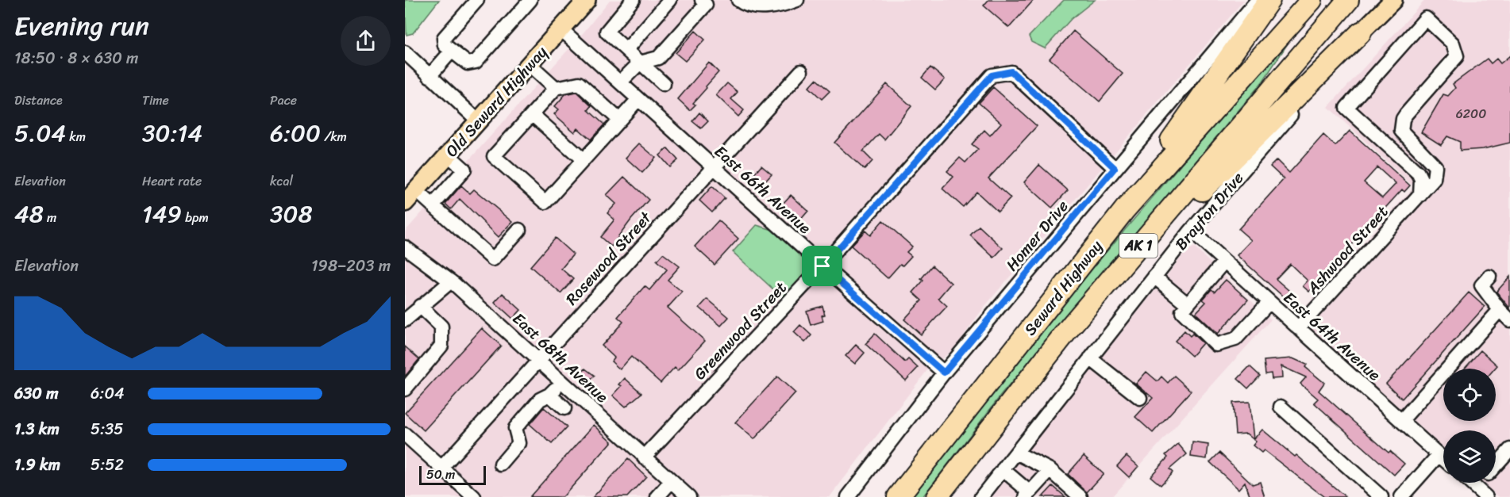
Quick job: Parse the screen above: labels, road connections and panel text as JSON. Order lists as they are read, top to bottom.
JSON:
{
  "streets": {
    "highway": ["AK 1", "Seward Highway"],
    "main road": ["Old Seward Highway", "Brayton Drive"],
    "street": [
      "East 66th Avenue",
      "Homer Drive",
      "Ashwood Street",
      "Rosewood Street",
      "Greenwood Street",
      "East 64th Avenue",
      "East 68th Avenue"
    ]
  },
  "crossings": [
    ["Old Seward Highway", "East 66th Avenue"],
    ["East 66th Avenue", "Homer Drive"],
    ["East 66th Avenue", "Rosewood Street"],
    ["East 66th Avenue", "Greenwood Street"],
    ["Brayton Drive", "East 64th Avenue"],
    ["Homer Drive", "Greenwood Street"],
    ["Ashwood Street", "East 64th Avenue"],
    ["Rosewood Street", "East 68th Avenue"],
    ["Greenwood Street", "East 68th Avenue"]
  ],
  "house_numbers": ["6200"],
  "scale_bar": "50 m",
  "page": {
    "heading": ["Evening run", "18:50 · 8 × 630 m"],
    "stats": [
      ["Distance", "5.04 km"],
      ["Time", "30:14"],
      ["Pace", "6:00 /km"],
      ["Elevation", "48 m"],
      ["Heart rate", "149 bpm"],
      ["kcal", "308"]
    ],
    "chart": ["Elevation", "198–203 m"],
    "list": [
      {
        "name": "630 m",
        "note": "6:04"
      },
      {
        "name": "1.3 km",
        "note": "5:35"
      },
      {
        "name": "1.9 km",
        "note": "5:52"
      }
    ],
    "scale": "50 m"
  }
}
